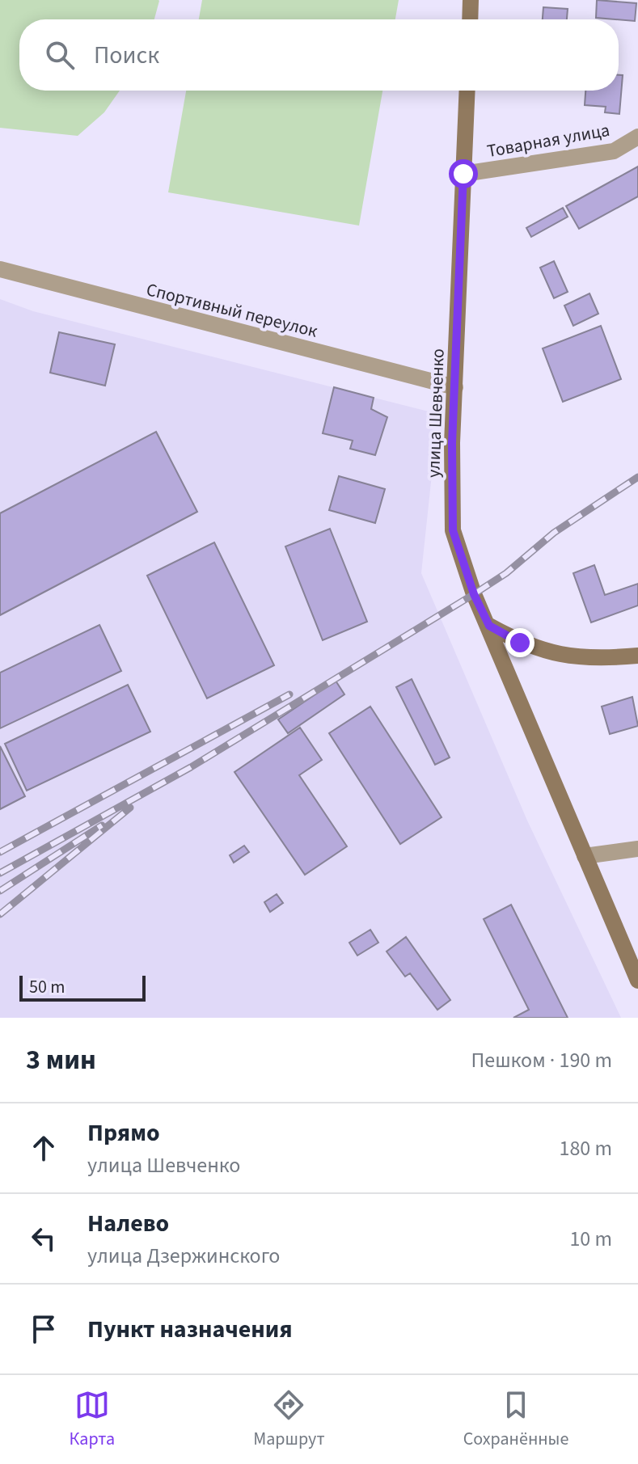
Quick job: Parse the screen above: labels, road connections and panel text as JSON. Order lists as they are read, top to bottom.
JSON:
{
  "streets": {
    "street": ["Товарная улица", "Спортивный переулок", "улица Шевченко"]
  },
  "crossings": [
    ["Товарная улица", "улица Шевченко"],
    ["Спортивный переулок", "улица Шевченко"]
  ],
  "scale_bar": "50 m",
  "page": {
    "search": "Поиск",
    "scale": "50 m",
    "heading": ["3 мин", "Пешком · 190 m"],
    "list": [
      ["Прямо", "улица Шевченко", "180 m"],
      ["Налево", "улица Дзержинского", "10 m"],
      "Пункт назначения"
    ],
    "nav": ["Карта", "Маршрут", "Сохранённые"]
  }
}
